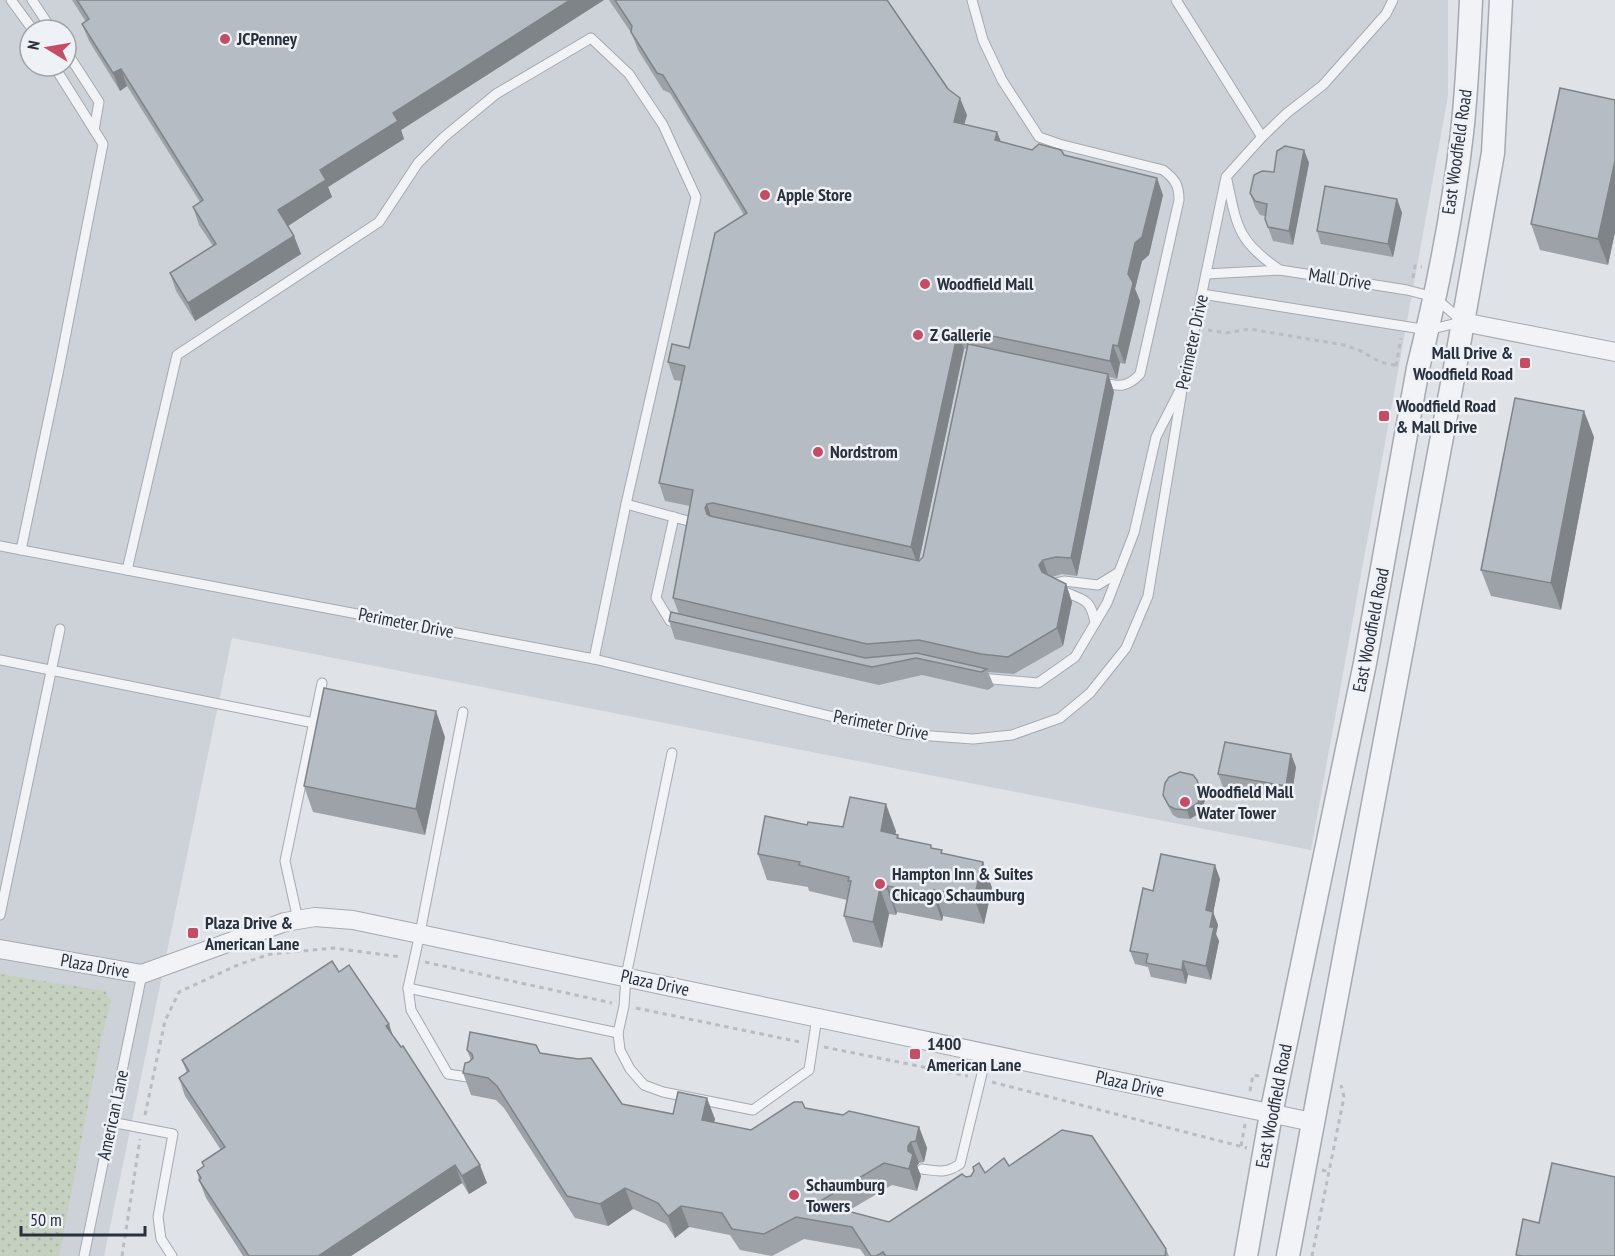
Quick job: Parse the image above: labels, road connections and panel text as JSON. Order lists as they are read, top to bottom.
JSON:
{
  "streets": {
    "street": ["East Woodfield Road", "Mall Drive", "Plaza Drive"],
    "lane": ["Perimeter Drive", "American Lane"]
  },
  "crossings": [
    ["East Woodfield Road", "Mall Drive"],
    ["East Woodfield Road", "Plaza Drive"],
    ["Mall Drive", "Perimeter Drive"],
    ["Plaza Drive", "American Lane"]
  ],
  "places": {
    "other": [
      "JCPenney",
      "Apple Store",
      "Woodfield Mall",
      "Z Gallerie",
      "Nordstrom",
      "Woodfield Mall Water Tower",
      "Hampton Inn & Suites Chicago Schaumburg",
      "Schaumburg Towers"
    ],
    "transit": [
      "Mall Drive & Woodfield Road",
      "Woodfield Road & Mall Drive",
      "Plaza Drive & American Lane",
      "1400 American Lane"
    ]
  },
  "scale_bar": "50 m",
  "north": "left"
}
